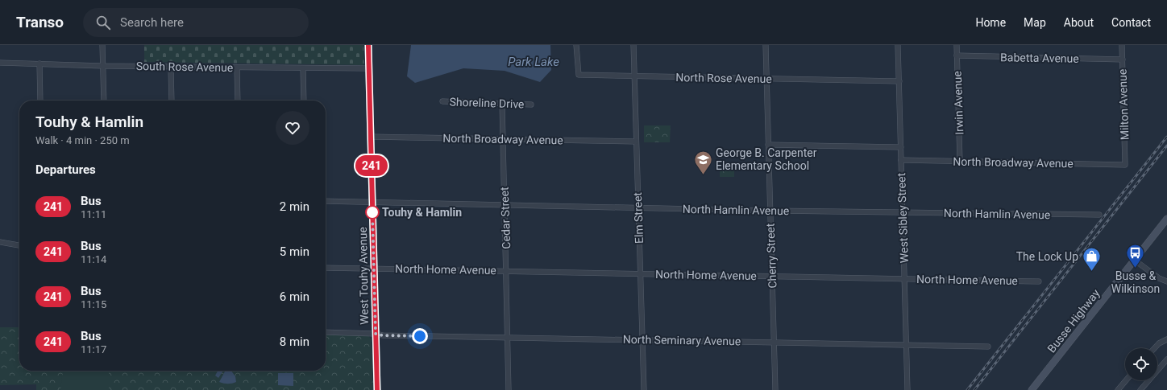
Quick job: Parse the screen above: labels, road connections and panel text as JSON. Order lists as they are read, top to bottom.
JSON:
{
  "streets": {
    "main road": ["West Touhy Avenue", "Busse Highway"],
    "street": [
      "Babetta Avenue",
      "South Rose Avenue",
      "North Rose Avenue",
      "Shoreline Drive",
      "Irwin Avenue",
      "Milton Avenue",
      "North Broadway Avenue",
      "North Hamlin Avenue",
      "Cedar Street",
      "Elm Street",
      "West Sibley Street",
      "Cherry Street",
      "North Home Avenue",
      "North Seminary Avenue"
    ]
  },
  "crossings": [
    ["Babetta Avenue", "Irwin Avenue"],
    ["Babetta Avenue", "Milton Avenue"],
    ["South Rose Avenue", "West Touhy Avenue"],
    ["North Rose Avenue", "Elm Street"],
    ["North Rose Avenue", "West Sibley Street"],
    ["North Rose Avenue", "Cherry Street"],
    ["Shoreline Drive", "Cedar Street"],
    ["Irwin Avenue", "North Broadway Avenue"],
    ["Milton Avenue", "North Broadway Avenue"],
    ["North Broadway Avenue", "Cedar Street"],
    ["North Broadway Avenue", "Elm Street"],
    ["North Broadway Avenue", "West Sibley Street"],
    ["North Broadway Avenue", "West Touhy Avenue"],
    ["North Hamlin Avenue", "Cedar Street"],
    ["North Hamlin Avenue", "Elm Street"],
    ["North Hamlin Avenue", "West Sibley Street"],
    ["North Hamlin Avenue", "Cherry Street"],
    ["North Hamlin Avenue", "West Touhy Avenue"],
    ["Cedar Street", "North Home Avenue"],
    ["Cedar Street", "North Seminary Avenue"],
    ["Elm Street", "North Home Avenue"],
    ["Elm Street", "North Seminary Avenue"],
    ["West Sibley Street", "North Home Avenue"],
    ["West Sibley Street", "North Seminary Avenue"],
    ["Cherry Street", "North Home Avenue"],
    ["Cherry Street", "North Seminary Avenue"],
    ["North Home Avenue", "West Touhy Avenue"],
    ["West Touhy Avenue", "North Seminary Avenue"]
  ],
  "water": ["Park Lake"],
  "places": {
    "school or university": ["George B. Carpenter Elementary School"],
    "other": ["Touhy & Hamlin"],
    "bus stop": ["Busse & Wilkinson"],
    "shop": ["The Lock Up"]
  },
  "lines": ["bus line 241"],
  "page": {
    "header": "Transo",
    "search": "Search here",
    "nav": [
      "Home",
      "Map",
      "About",
      "Contact"
    ],
    "on_map": "241",
    "heading": [
      ["Touhy & Hamlin", "Walk · 4 min · 250 m"],
      "Departures"
    ],
    "list": [
      {
        "mark": "241",
        "name": "Bus",
        "note": "11:11",
        "value": "2 min"
      },
      {
        "mark": "241",
        "name": "Bus",
        "note": "11:14",
        "value": "5 min"
      },
      {
        "mark": "241",
        "name": "Bus",
        "note": "11:15",
        "value": "6 min"
      },
      {
        "mark": "241",
        "name": "Bus",
        "note": "11:17",
        "value": "8 min"
      }
    ]
  }
}
